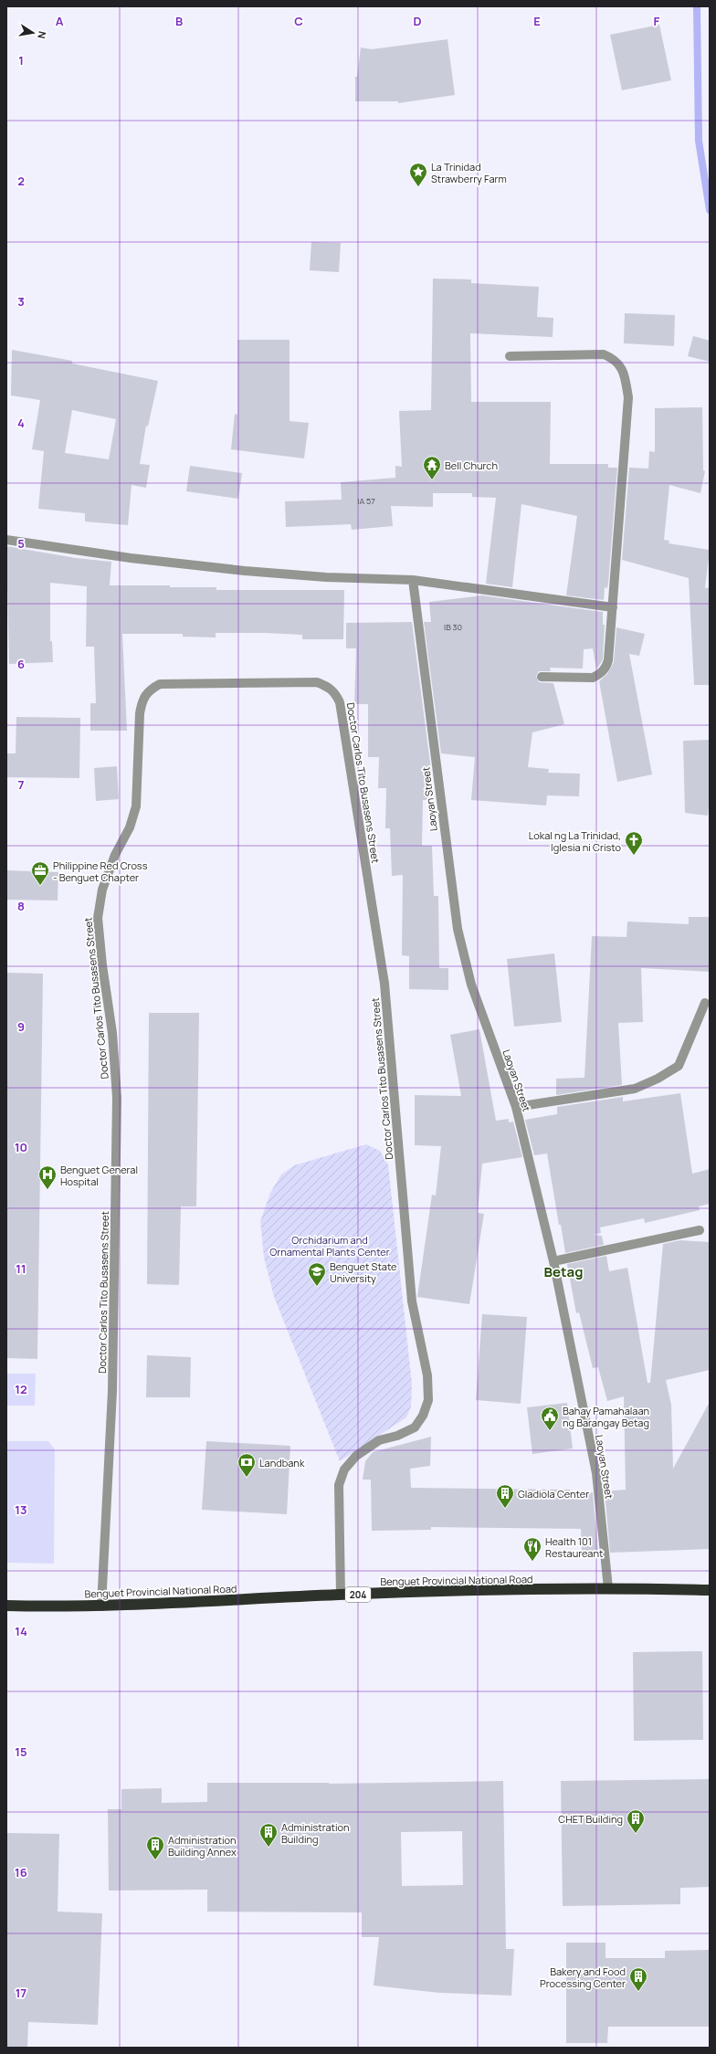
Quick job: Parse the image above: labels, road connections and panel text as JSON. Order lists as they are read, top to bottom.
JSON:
{
  "streets": {
    "highway": ["Benguet Provincial National Road", "204"],
    "street": ["Doctor Carlos Tito Busasens Street", "Laoyan Street"]
  },
  "crossings": [
    ["Doctor Carlos Tito Busasens Street", "Benguet Provincial National Road"],
    ["Laoyan Street", "Benguet Provincial National Road"]
  ],
  "districts": ["Betag"],
  "parks": ["Orchidarium and Ornamental Plants Center"],
  "places": {
    "place": ["La Trinidad Strawberry Farm"],
    "temple": ["Bell Church"],
    "church": ["Lokal ng La Trinidad, Iglesia ni Cristo"],
    "office": ["Philippine Red Cross - Benguet Chapter"],
    "hospital": ["Benguet General Hospital"],
    "school or university": ["Benguet State University"],
    "public building": ["Bahay Pamahalaan ng Barangay Betag"],
    "bank": ["Landbank"],
    "building": [
      "Gladiola Center",
      "CHET Building",
      "Administration Building",
      "Administration Building Annex",
      "Bakery and Food Processing Center"
    ],
    "restaurant": ["Health 101 Restaureant"]
  },
  "house_numbers": ["IA 57", "IB 30"],
  "north": "right",
  "grid": {
    "columns": [
      "A",
      "B",
      "C",
      "D",
      "E",
      "F"
    ],
    "rows": [
      "1",
      "2",
      "3",
      "4",
      "5",
      "6",
      "7",
      "8",
      "9",
      "10",
      "11",
      "12",
      "13",
      "14",
      "15",
      "16",
      "17"
    ]
  }
}
